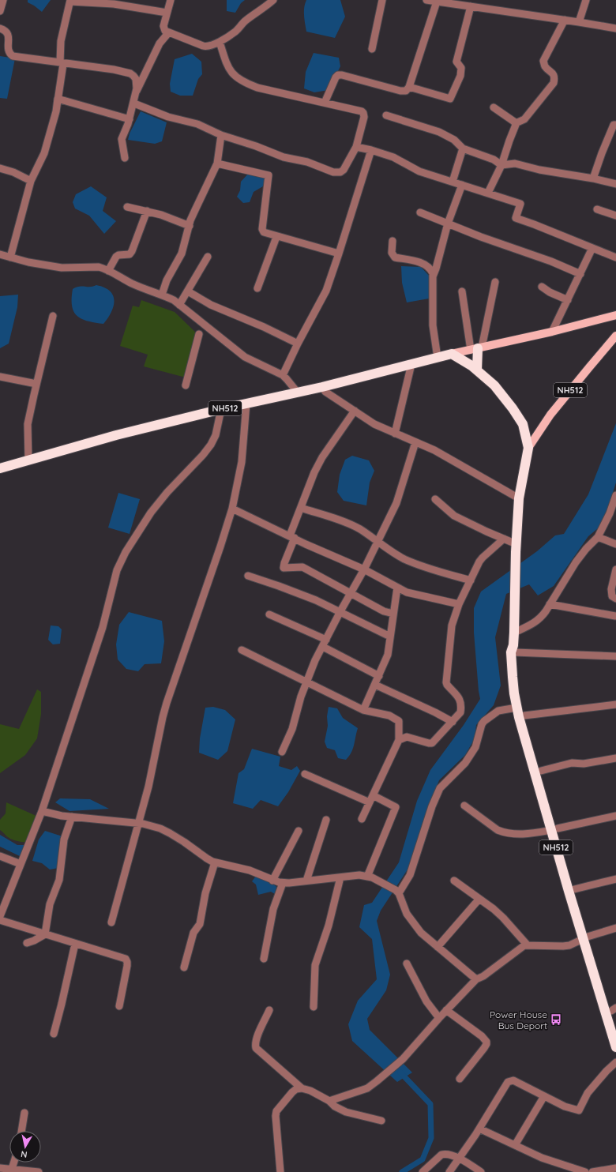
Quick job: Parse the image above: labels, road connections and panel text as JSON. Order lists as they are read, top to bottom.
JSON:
{
  "streets": {
    "highway": ["NH512"]
  },
  "places": {
    "bus stop": ["Power House Bus Deport"]
  },
  "north": "bottom"
}
